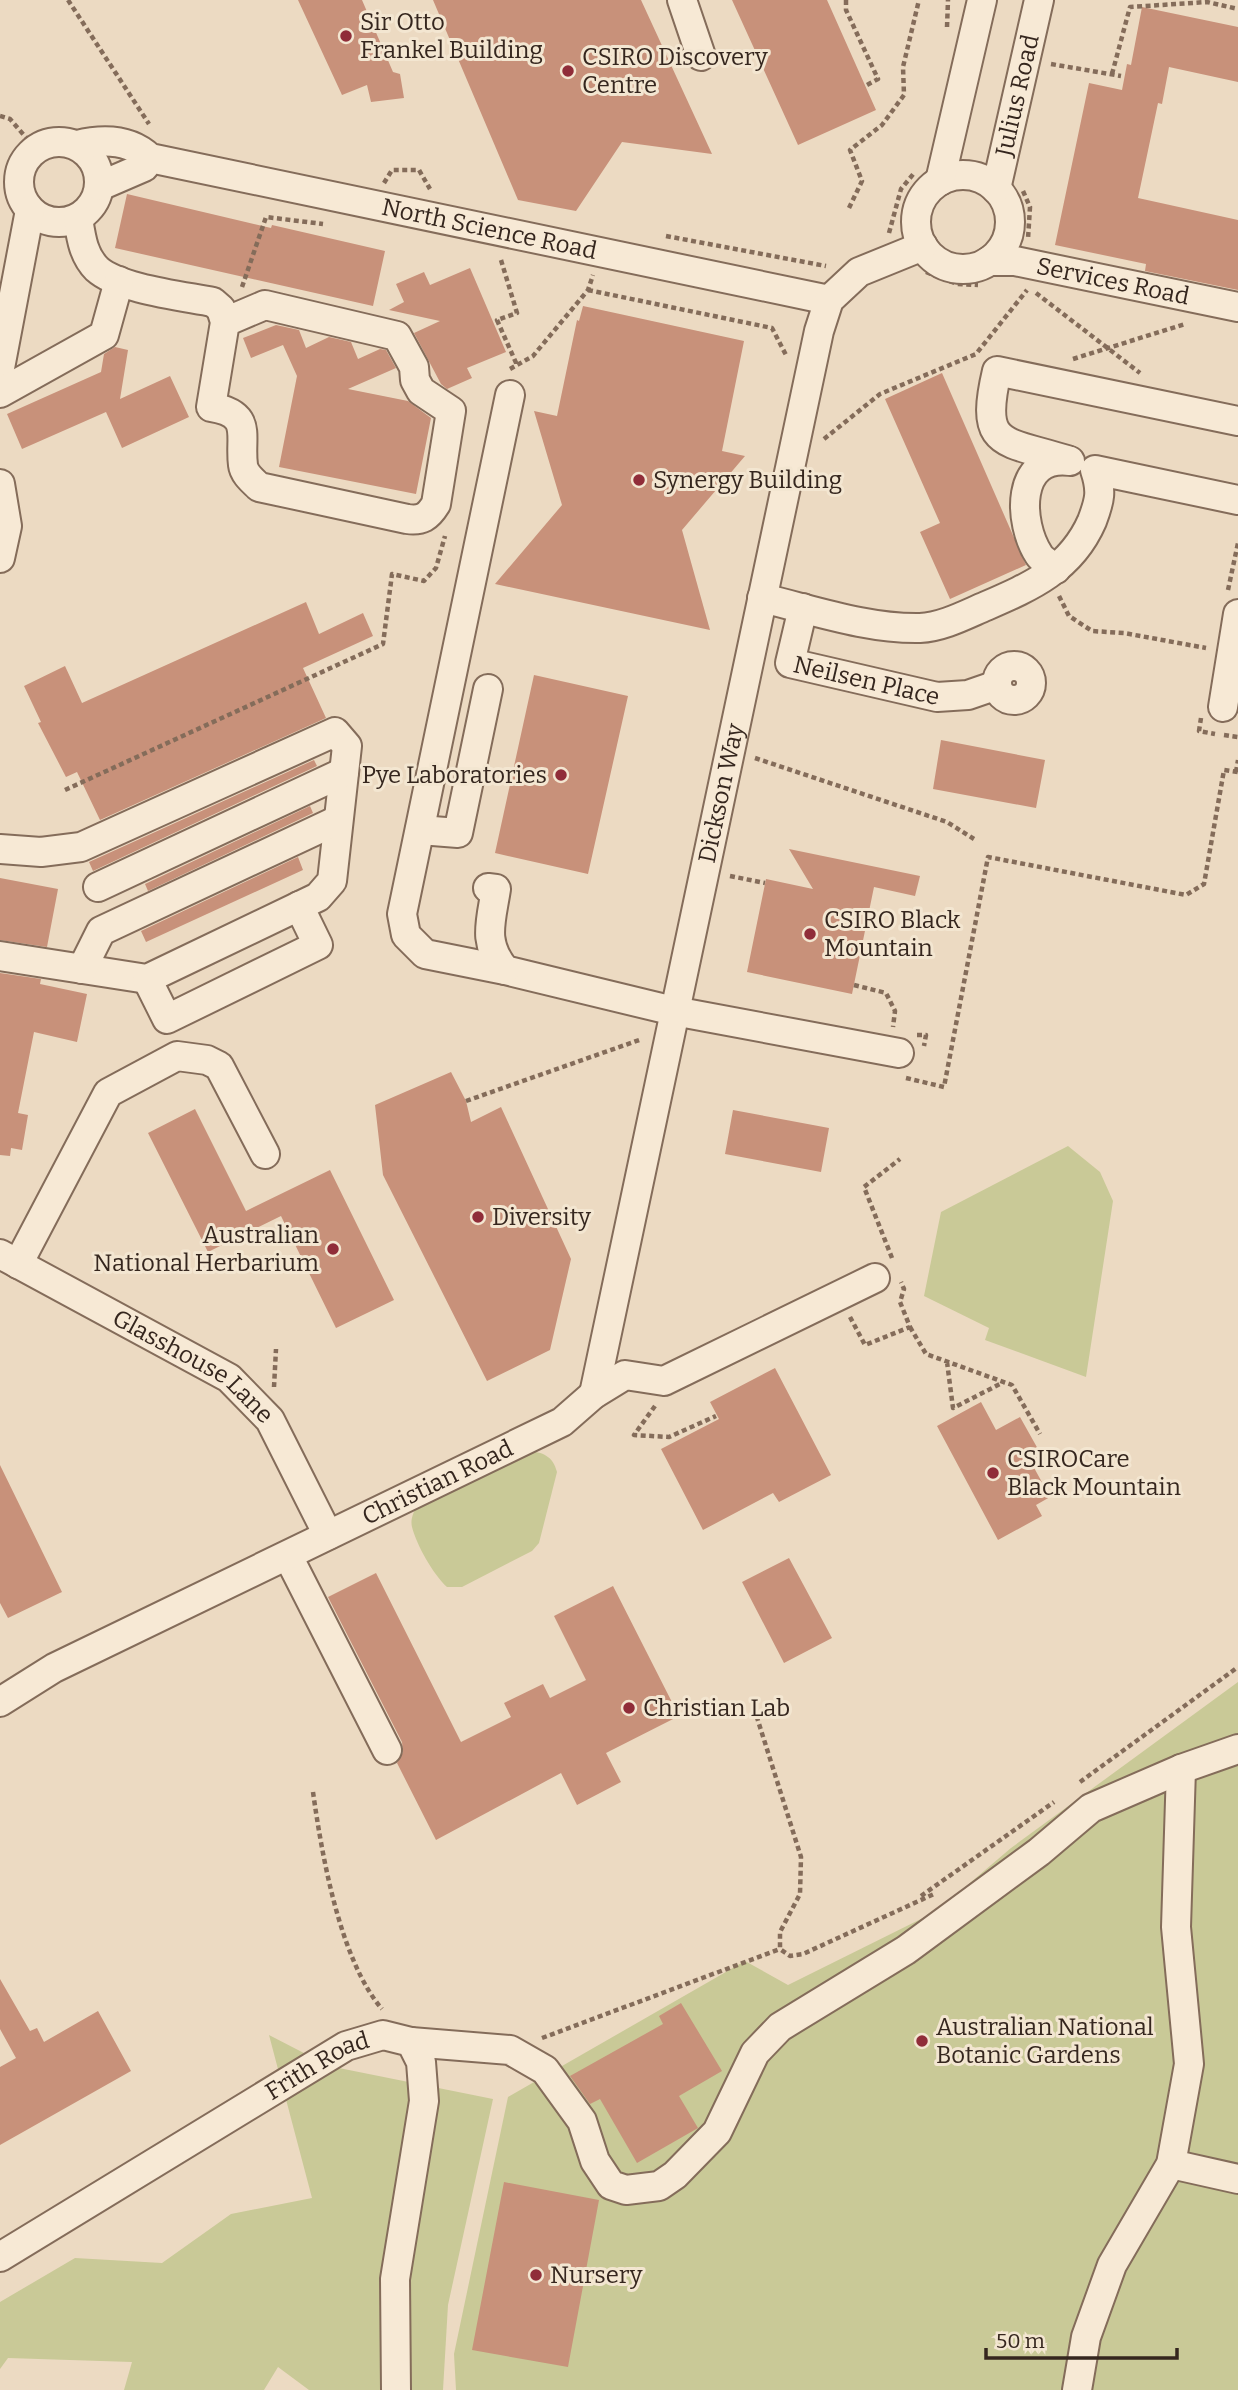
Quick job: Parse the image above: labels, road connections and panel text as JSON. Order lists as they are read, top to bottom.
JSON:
{
  "streets": {
    "street": [
      "Julius Road",
      "North Science Road",
      "Services Road",
      "Neilsen Place",
      "Dickson Way",
      "Glasshouse Lane",
      "Christian Road",
      "Frith Road"
    ]
  },
  "crossings": [
    ["Julius Road", "Services Road"],
    ["North Science Road", "Dickson Way"],
    ["Dickson Way", "Christian Road"],
    ["Glasshouse Lane", "Christian Road"]
  ],
  "places": [
    "Sir Otto Frankel Building",
    "CSIRO Discovery Centre",
    "Synergy Building",
    "Pye Laboratories",
    "CSIRO Black Mountain",
    "Diversity",
    "Australian National Herbarium",
    "CSIROCare Black Mountain",
    "Christian Lab",
    "Australian National Botanic Gardens",
    "Nursery"
  ],
  "scale_bar": "50 m"
}
